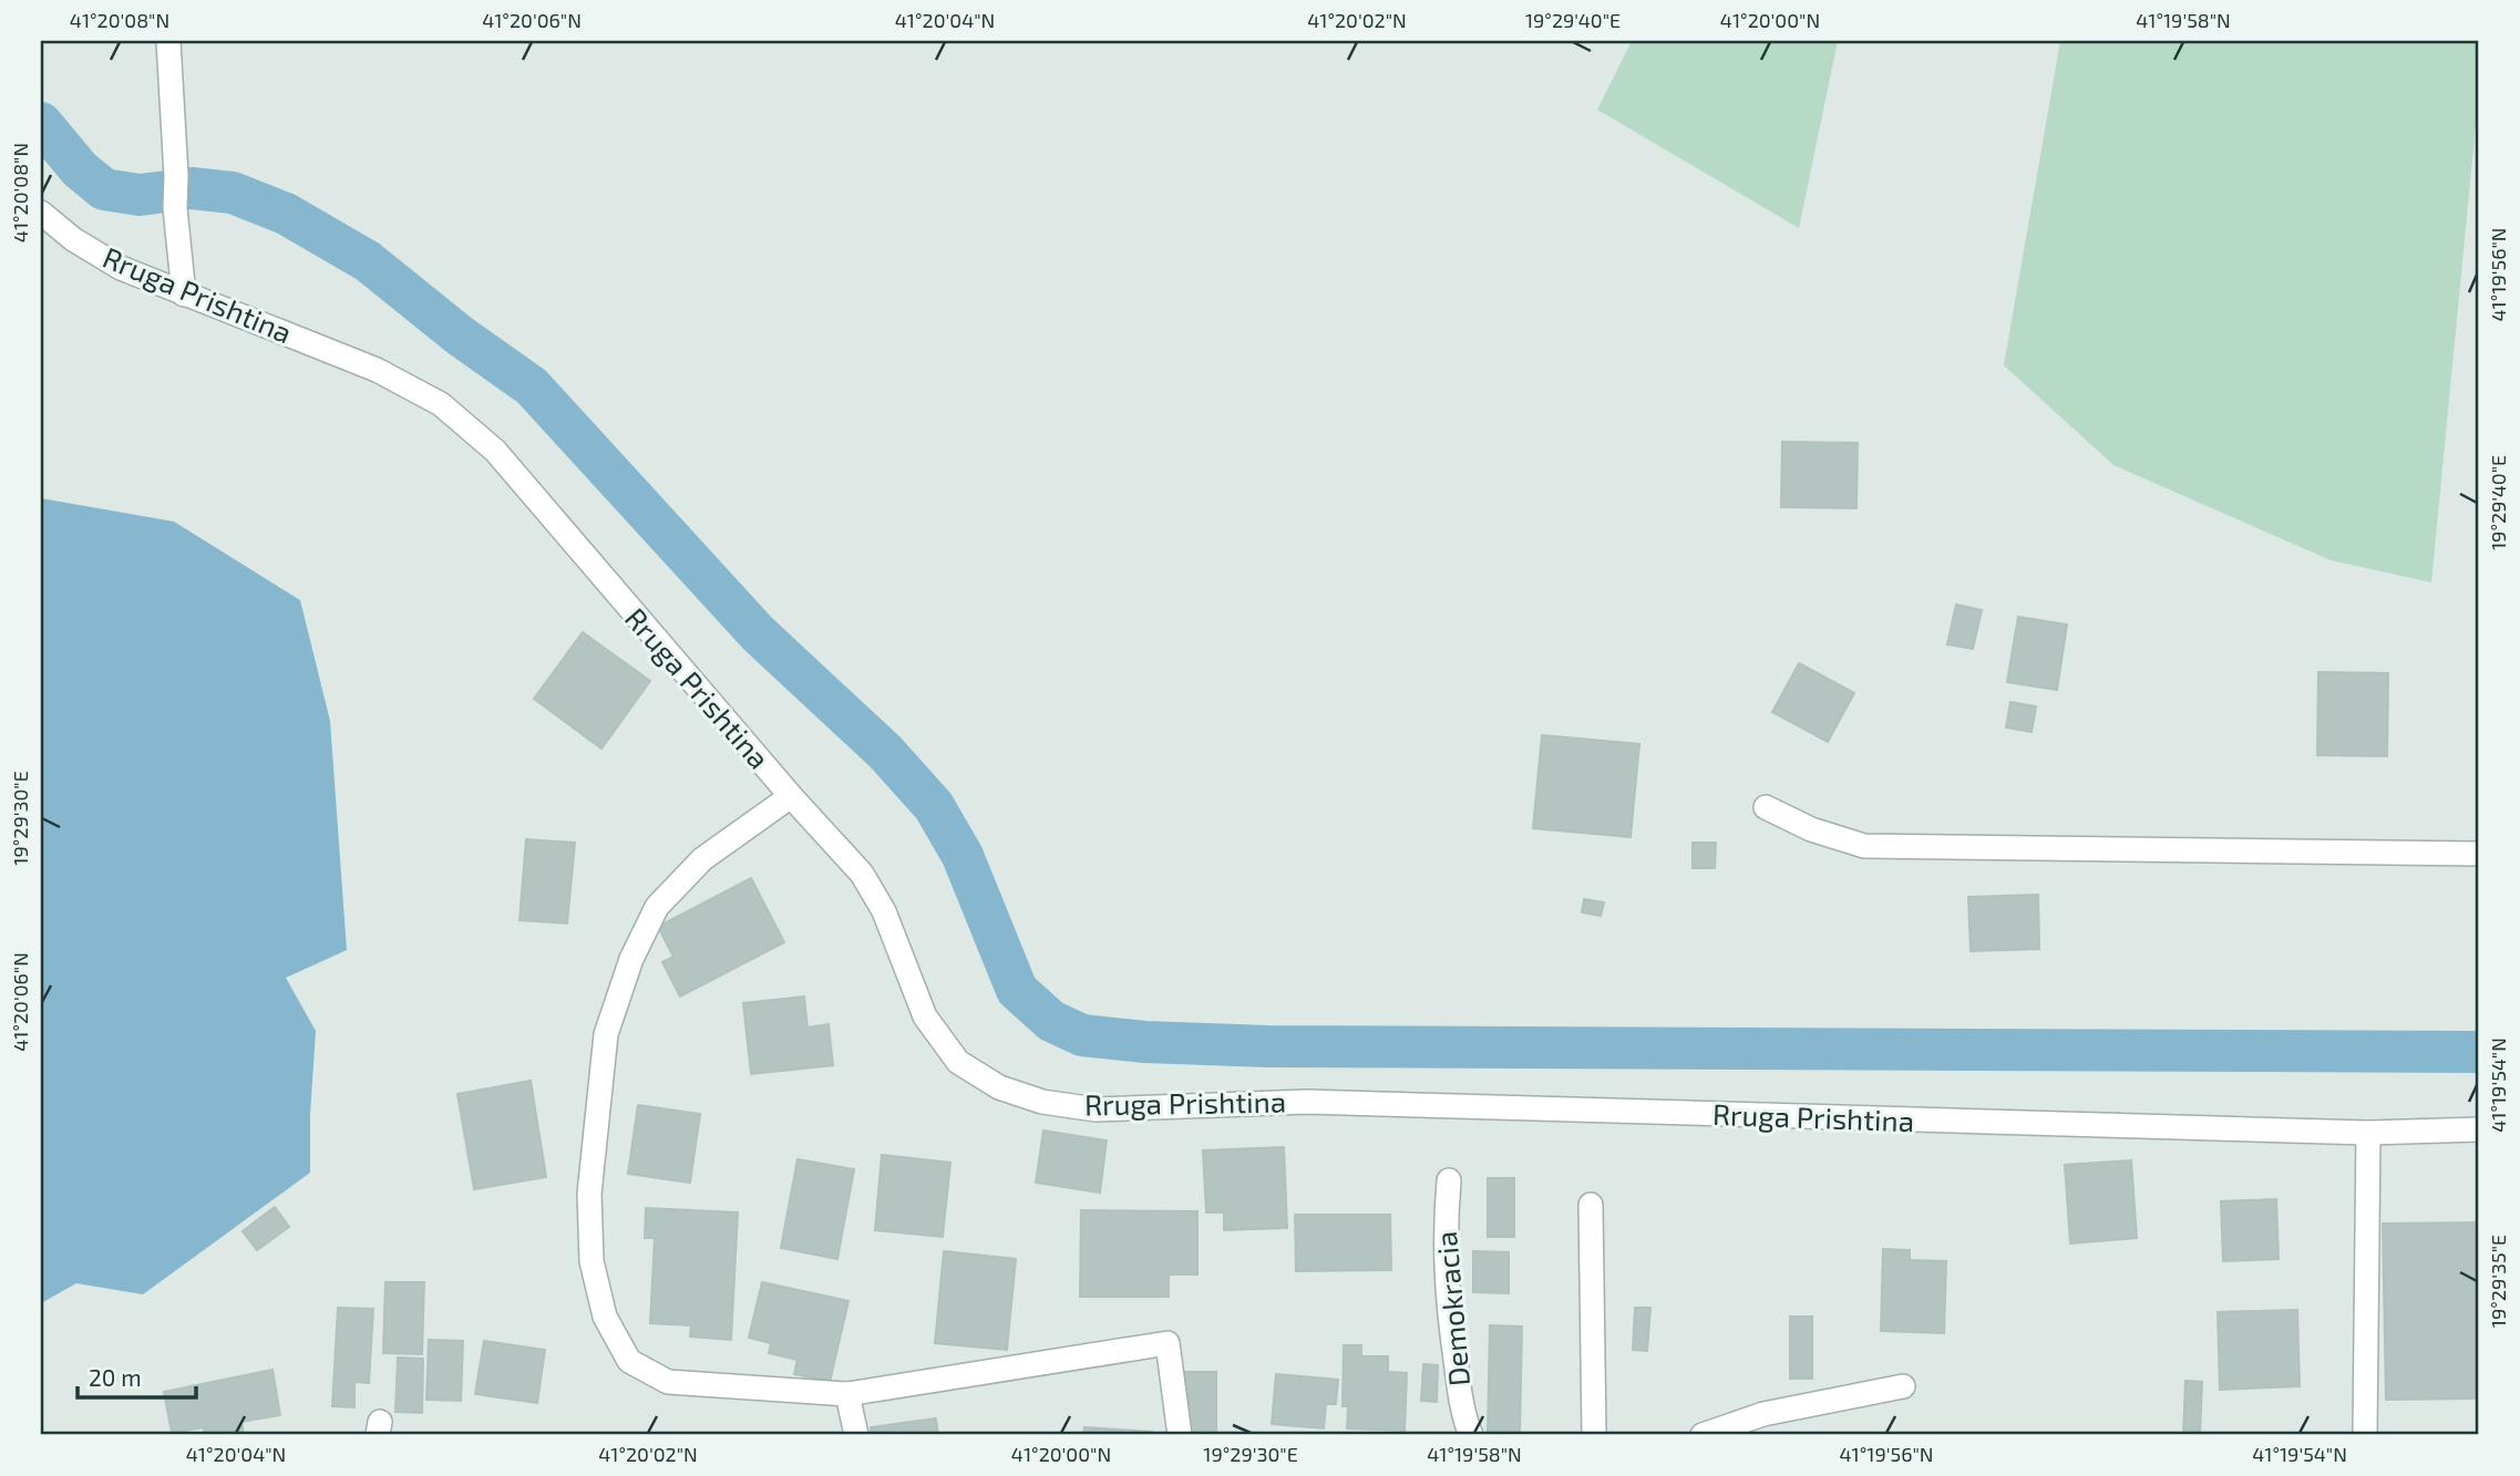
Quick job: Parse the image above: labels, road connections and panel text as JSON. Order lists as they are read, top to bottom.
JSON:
{
  "streets": {
    "street": ["Rruga Prishtina", "Demokracia"]
  },
  "scale_bar": "20 m",
  "coordinates": [
    "41°20'08\"N",
    "41°20'06\"N",
    "41°20'04\"N",
    "41°20'02\"N",
    "19°29'40\"E",
    "41°20'00\"N",
    "41°19'58\"N",
    "41°19'56\"N",
    "19°29'30\"E",
    "41°19'54\"N",
    "19°29'35\"E"
  ]
}
